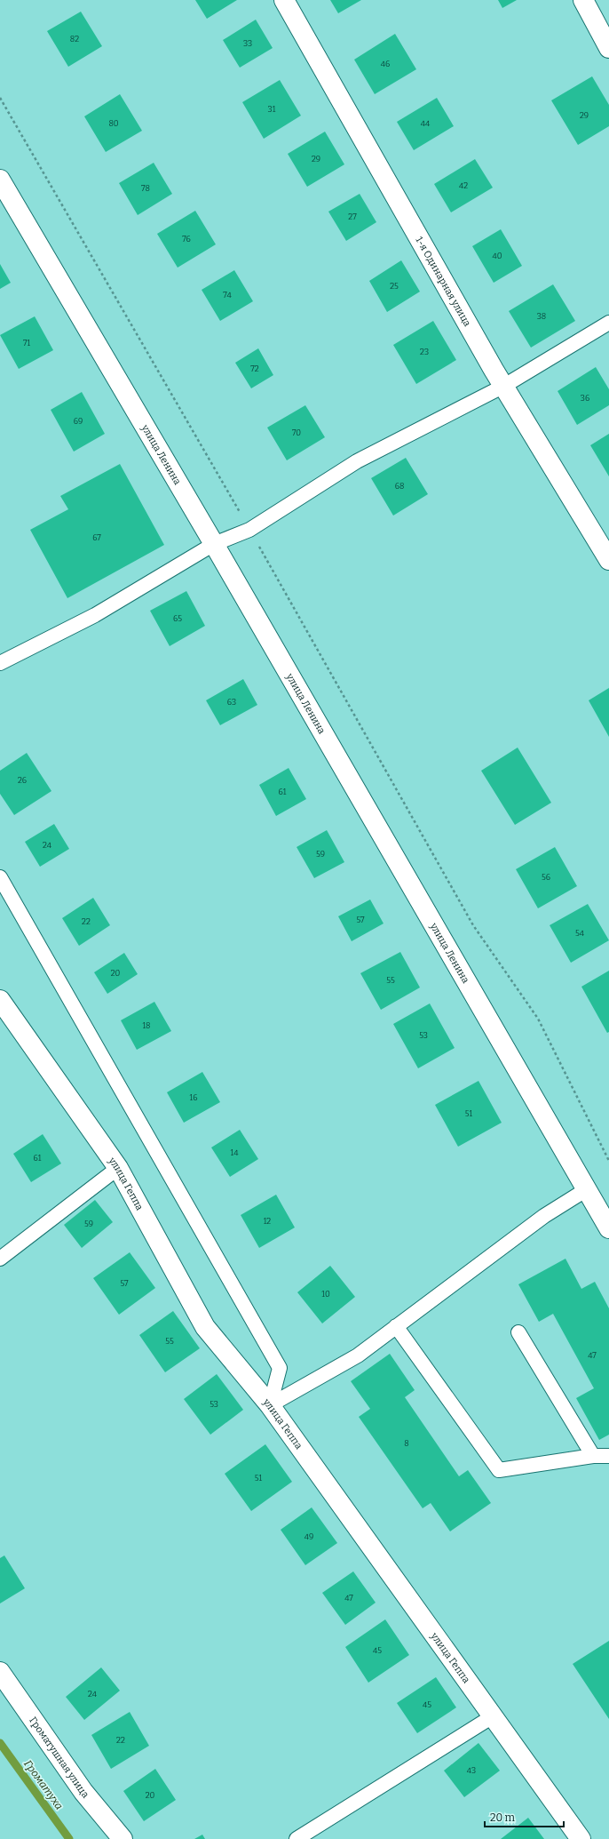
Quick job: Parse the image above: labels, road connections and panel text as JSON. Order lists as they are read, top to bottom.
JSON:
{
  "streets": {
    "street": [
      "1-я Одинарная улица",
      "улица Ленина",
      "улица Геппа",
      "Громатушная улица"
    ]
  },
  "water": ["Громатуха"],
  "house_numbers": [
    "82",
    "33",
    "46",
    "31",
    "29",
    "80",
    "44",
    "29",
    "42",
    "78",
    "27",
    "76",
    "40",
    "25",
    "74",
    "38",
    "71",
    "23",
    "72",
    "36",
    "69",
    "70",
    "68",
    "67",
    "65",
    "63",
    "26",
    "61",
    "24",
    "59",
    "56",
    "57",
    "22",
    "54",
    "20",
    "55",
    "18",
    "53",
    "16",
    "51",
    "14",
    "61",
    "12",
    "59",
    "57",
    "10",
    "55",
    "47",
    "53",
    "8",
    "51",
    "49",
    "47",
    "45",
    "24",
    "45",
    "22",
    "43",
    "20"
  ],
  "scale_bar": "20 m"
}
